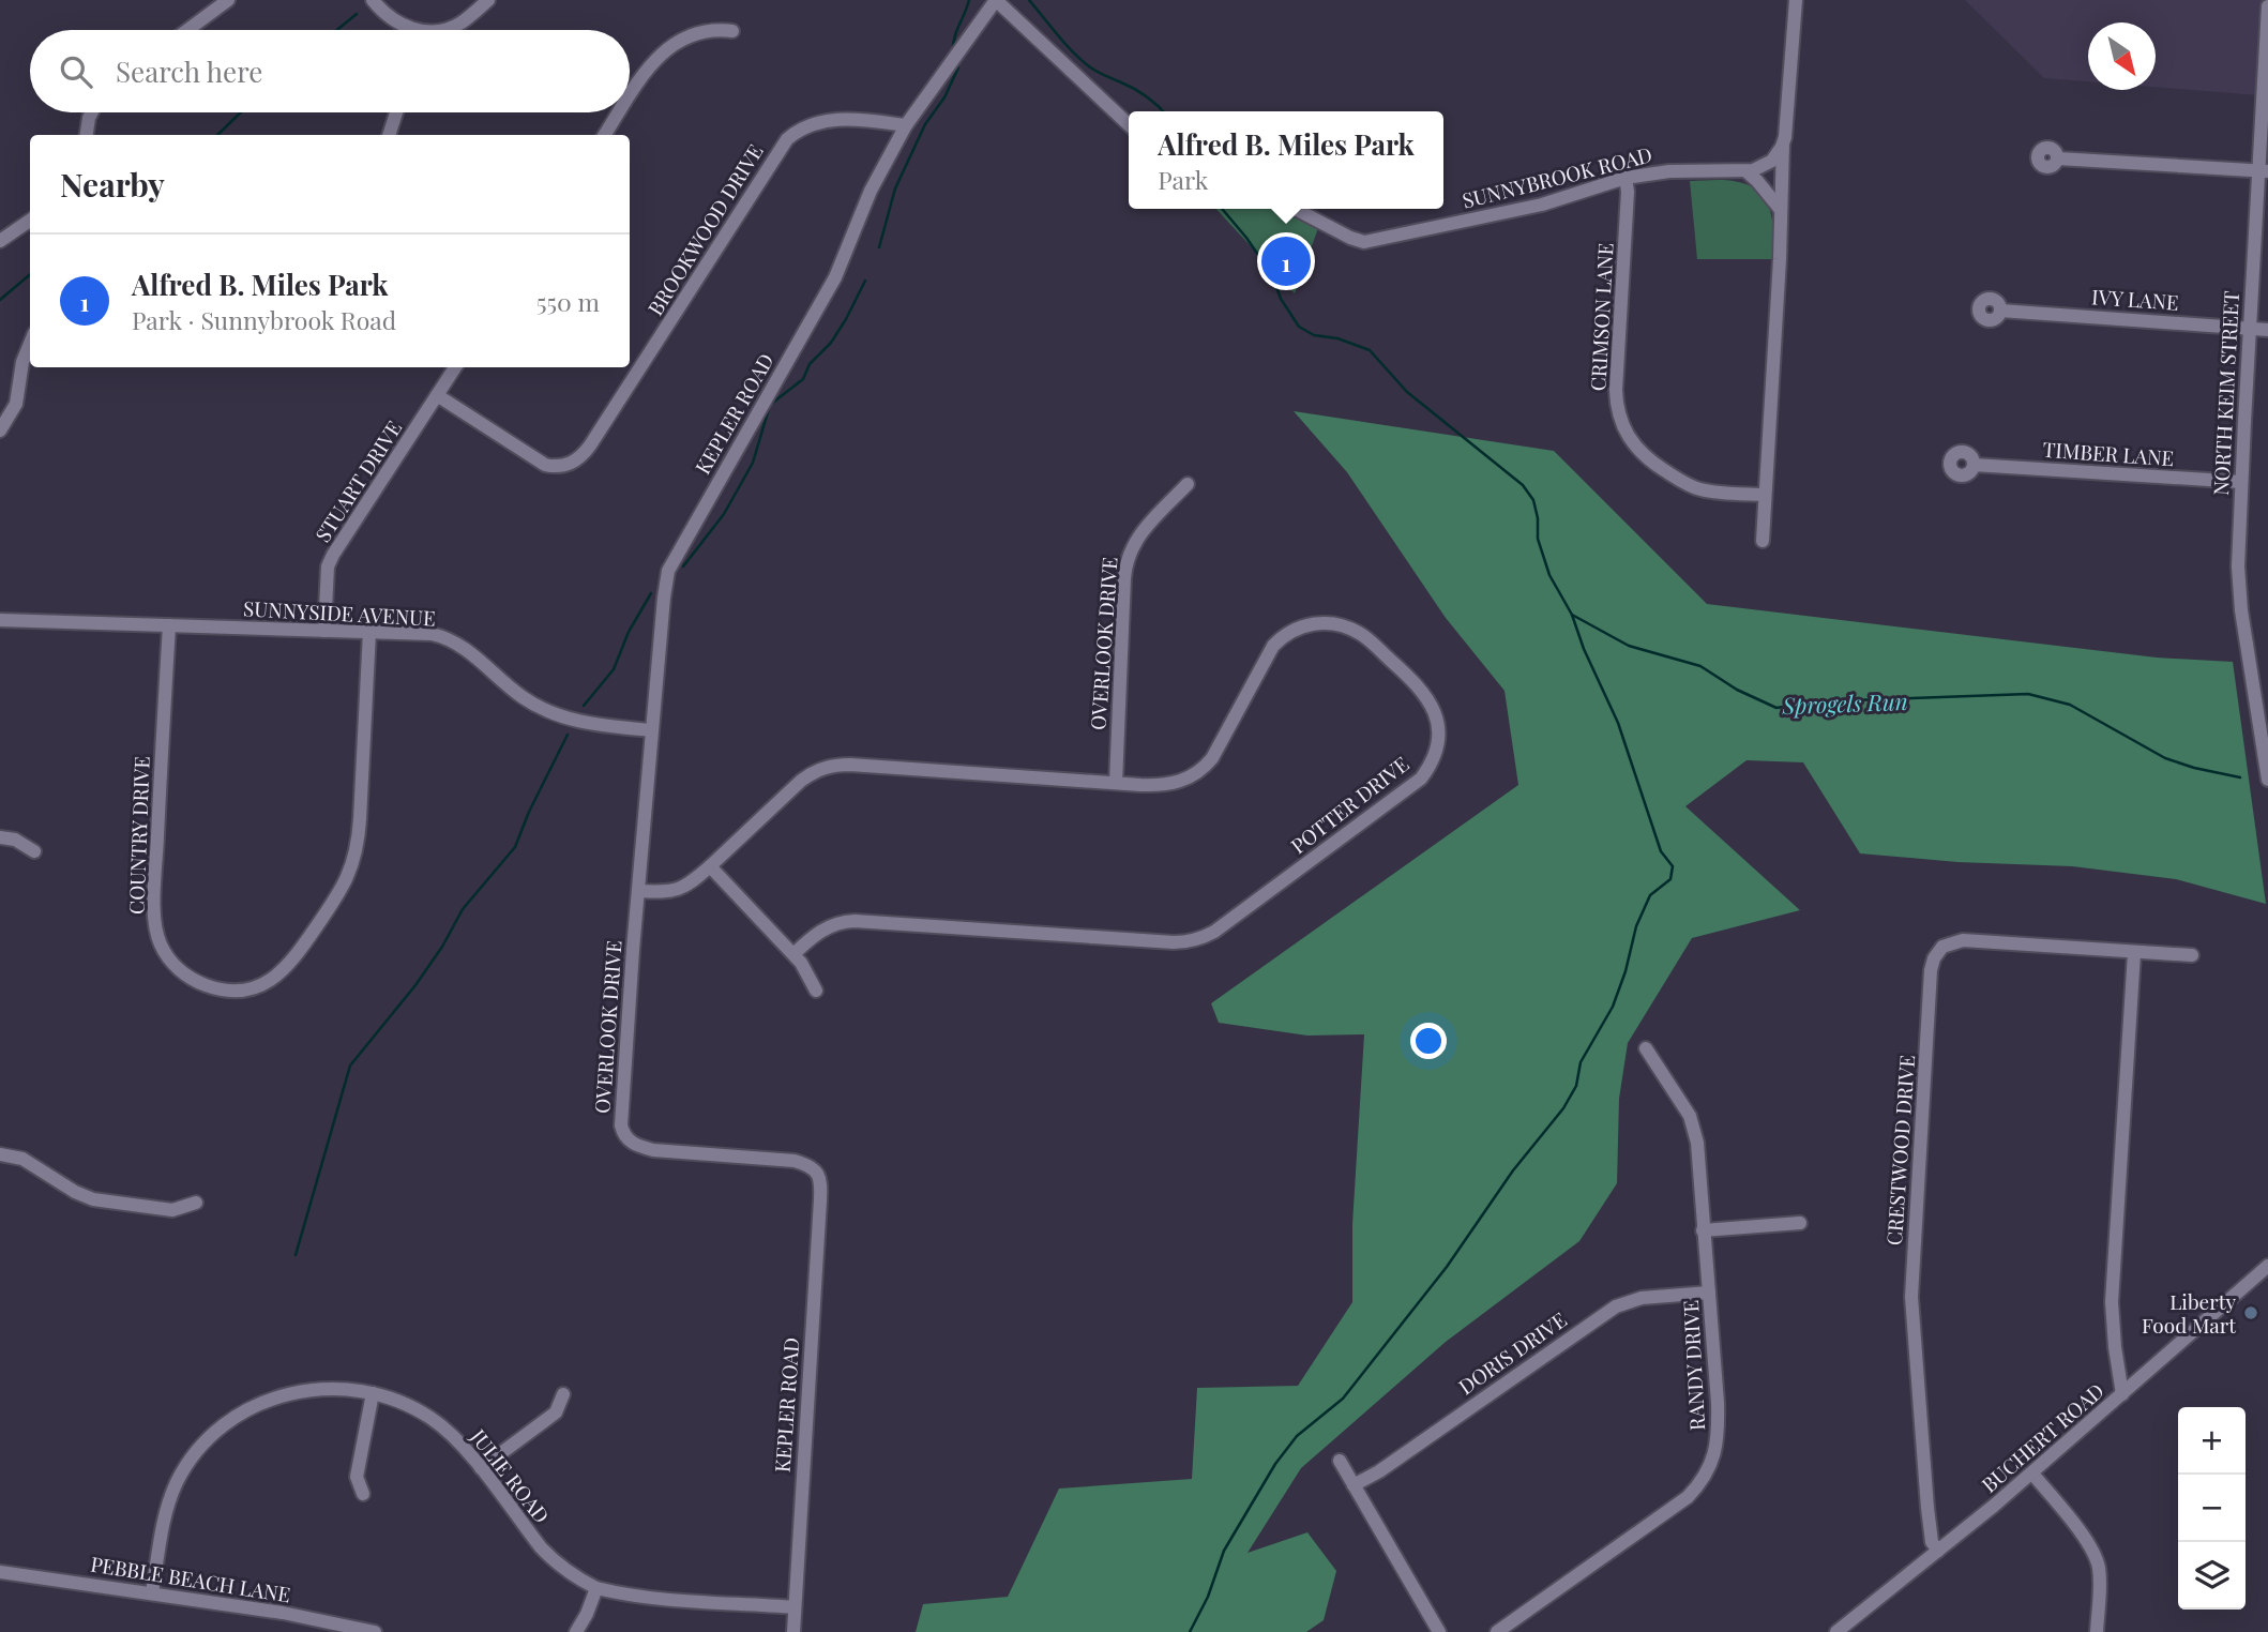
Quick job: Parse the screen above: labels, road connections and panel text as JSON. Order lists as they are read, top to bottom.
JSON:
{
  "streets": {
    "street": [
      "SUNNYBROOK ROAD",
      "BROOKWOOD DRIVE",
      "IVY LANE",
      "CRIMSON LANE",
      "NORTH KEIM STREET",
      "KEPLER ROAD",
      "TIMBER LANE",
      "STUART DRIVE",
      "SUNNYSIDE AVENUE",
      "OVERLOOK DRIVE",
      "POTTER DRIVE",
      "COUNTRY DRIVE",
      "CRESTWOOD DRIVE",
      "DORIS DRIVE",
      "RANDY DRIVE",
      "BUCHERT ROAD",
      "JULIE ROAD",
      "PEBBLE BEACH LANE"
    ]
  },
  "crossings": [
    ["SUNNYBROOK ROAD", "CRIMSON LANE"],
    ["BROOKWOOD DRIVE", "KEPLER ROAD"],
    ["BROOKWOOD DRIVE", "STUART DRIVE"],
    ["IVY LANE", "NORTH KEIM STREET"],
    ["NORTH KEIM STREET", "TIMBER LANE"],
    ["KEPLER ROAD", "SUNNYSIDE AVENUE"],
    ["KEPLER ROAD", "OVERLOOK DRIVE"],
    ["KEPLER ROAD", "POTTER DRIVE"],
    ["STUART DRIVE", "SUNNYSIDE AVENUE"],
    ["SUNNYSIDE AVENUE", "COUNTRY DRIVE"],
    ["OVERLOOK DRIVE", "POTTER DRIVE"],
    ["CRESTWOOD DRIVE", "BUCHERT ROAD"],
    ["DORIS DRIVE", "RANDY DRIVE"],
    ["JULIE ROAD", "PEBBLE BEACH LANE"]
  ],
  "water": ["Sprogels Run"],
  "places": ["Liberty Food Mart"],
  "north": "bottom right",
  "page": {
    "search": "Search here",
    "popup": ["Alfred B. Miles Park", "Park"],
    "heading": "Nearby",
    "pins": "1",
    "list": [
      {
        "mark": "1",
        "name": "Alfred B. Miles Park",
        "note": "Park · Sunnybrook Road",
        "value": "550 m"
      }
    ],
    "map_buttons": ["+", "−"]
  }
}
